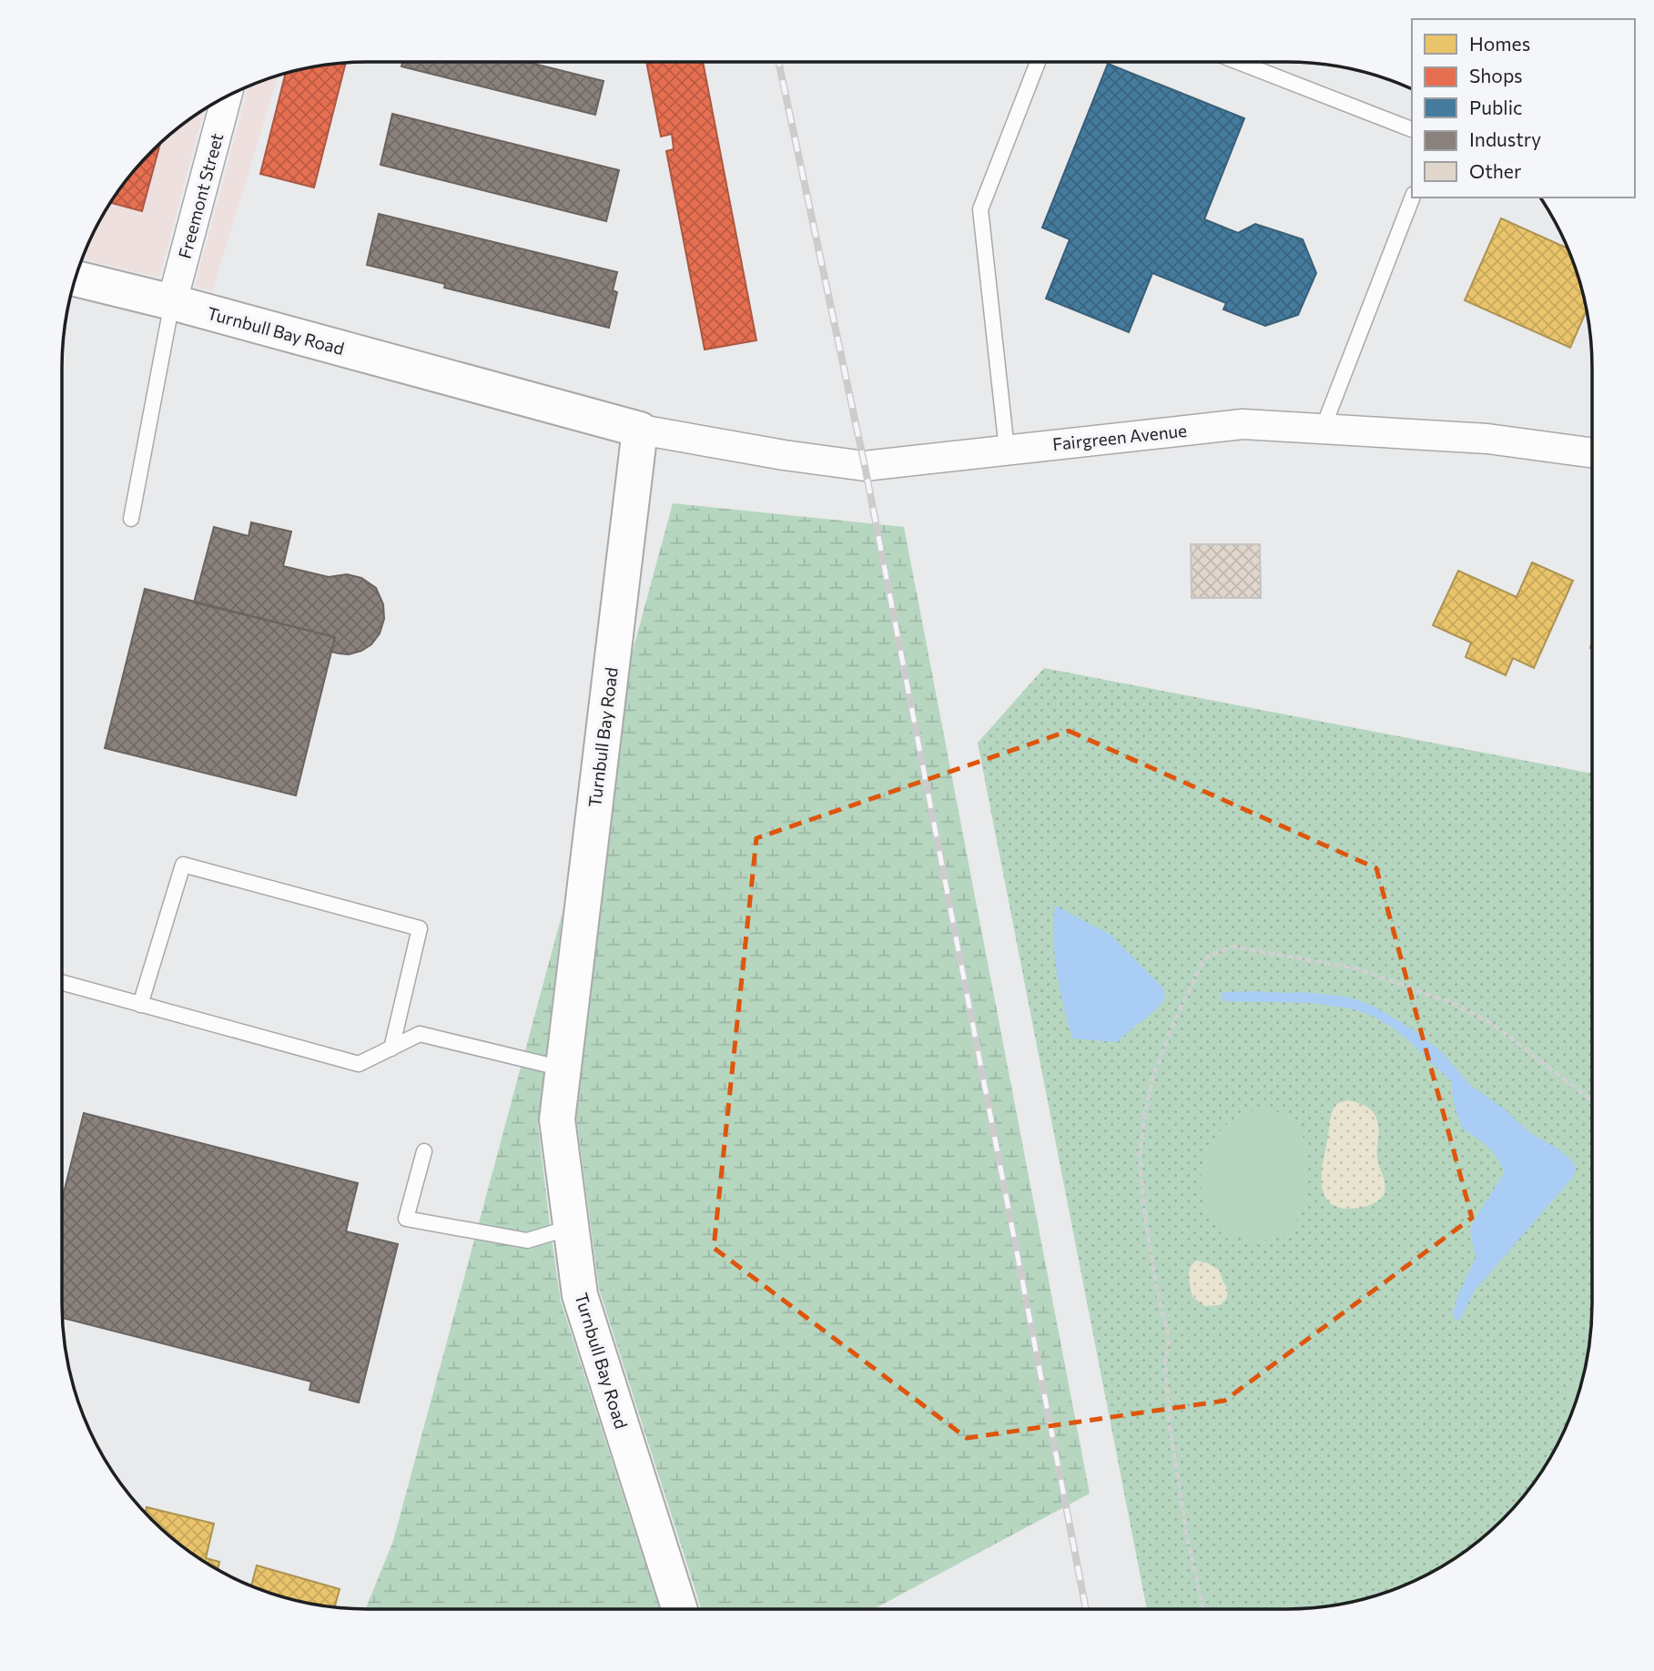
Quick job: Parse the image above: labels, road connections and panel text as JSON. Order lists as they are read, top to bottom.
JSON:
{
  "streets": {
    "street": ["Freemont Street", "Turnbull Bay Road", "Fairgreen Avenue"]
  },
  "crossings": [
    ["Freemont Street", "Turnbull Bay Road"],
    ["Turnbull Bay Road", "Fairgreen Avenue"]
  ],
  "legend": [
    "Homes",
    "Shops",
    "Public",
    "Industry",
    "Other"
  ]
}
